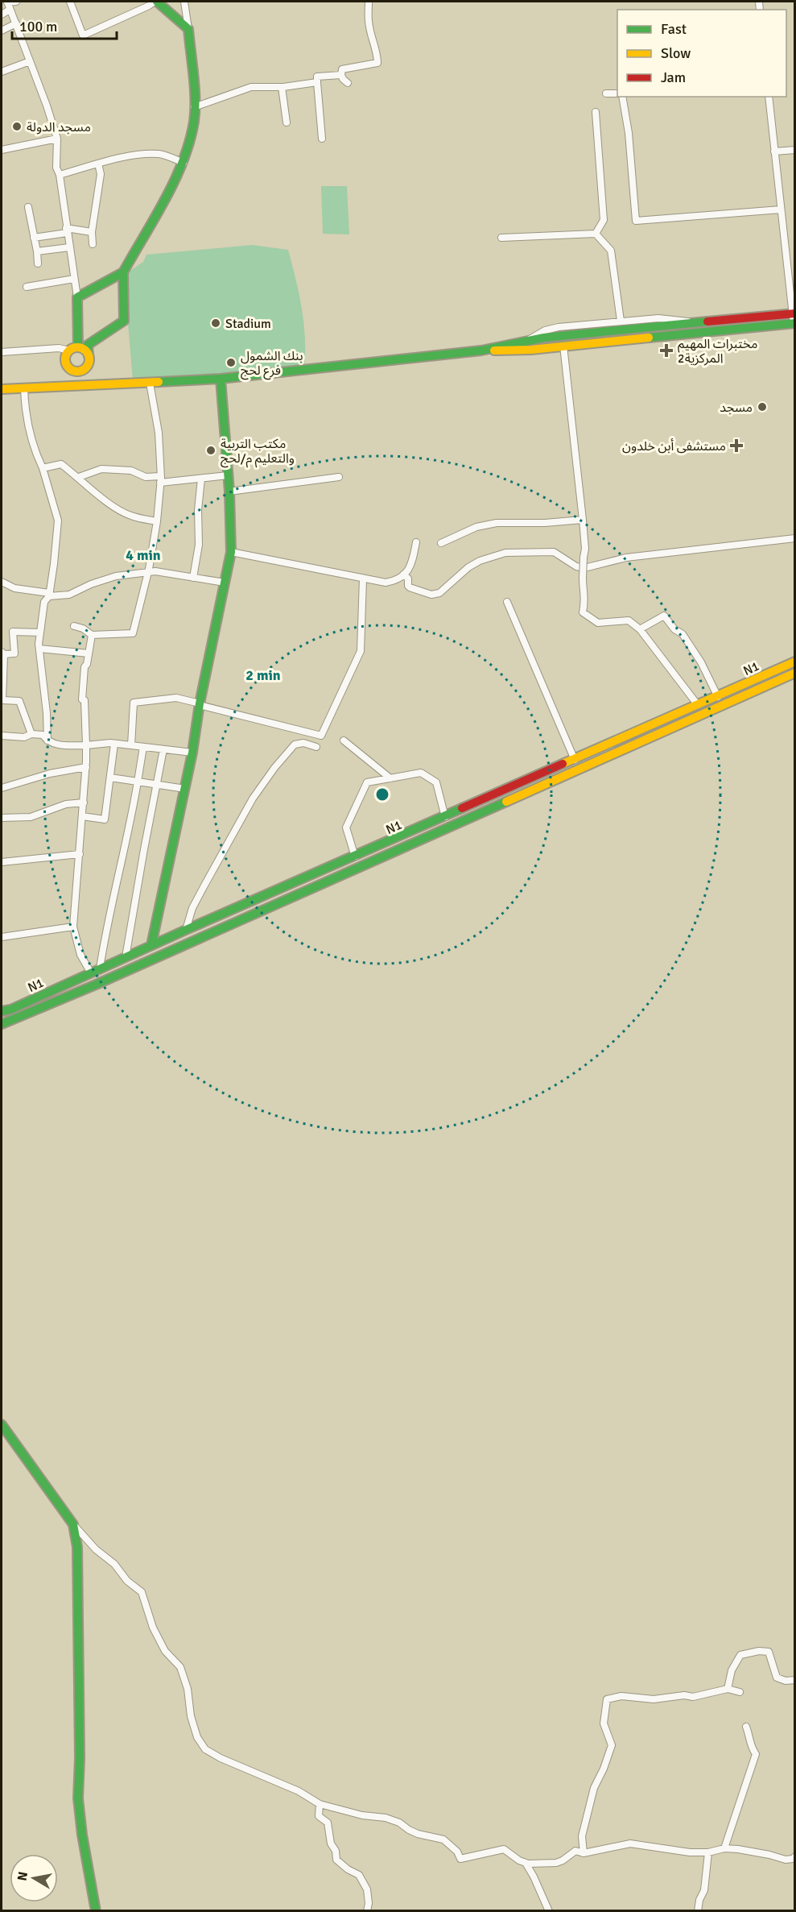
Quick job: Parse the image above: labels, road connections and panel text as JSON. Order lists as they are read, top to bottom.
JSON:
{
  "streets": {
    "main road": ["N1"]
  },
  "places": {
    "other": [
      "مسجد الدولة",
      "Stadium",
      "بنك الشمول فرع لحج",
      "مسجد",
      "مكتب التربية والتعليم م/لحج"
    ],
    "health": ["مختبرات المهيم المركزية2", "مستشفى أبن خلدون"]
  },
  "legend": ["Fast", "Slow", "Jam"],
  "scale_bar": "100 m",
  "north": "left",
  "rings": ["4 min", "2 min"]
}
